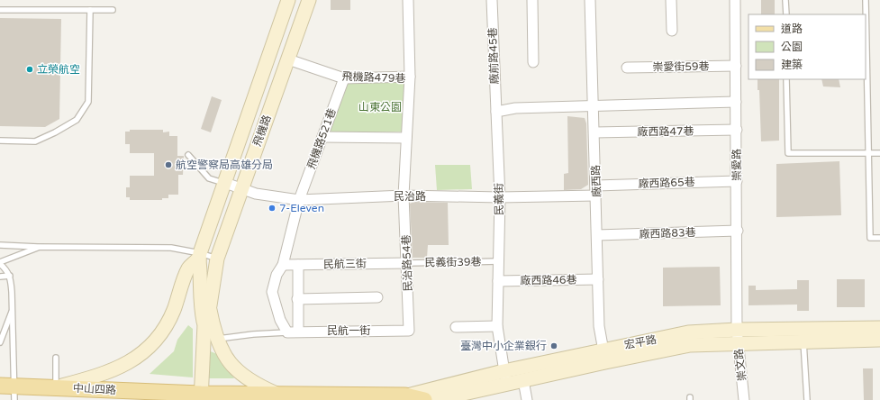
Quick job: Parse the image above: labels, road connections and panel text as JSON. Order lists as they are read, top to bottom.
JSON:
{
  "streets": {
    "main road": ["中山四路"],
    "street": [
      "廠前路45巷",
      "崇愛街59巷",
      "飛機路479巷",
      "飛機路",
      "廠西路47巷",
      "飛機路521巷",
      "崇愛路",
      "廠西路",
      "廠西路65巷",
      "民治路",
      "民義街",
      "廠西路83巷",
      "民治路54巷",
      "民航三街",
      "廠西路46巷",
      "民航一街",
      "宏平路",
      "崇文路"
    ],
    "lane": ["民義街39巷"]
  },
  "crossings": [
    ["廠前路45巷", "民義街"],
    ["崇愛街59巷", "崇愛路"],
    ["飛機路479巷", "飛機路"],
    ["飛機路479巷", "飛機路521巷"],
    ["飛機路479巷", "民治路"],
    ["飛機路479巷", "民治路54巷"],
    ["飛機路", "民治路"],
    ["飛機路", "中山四路"],
    ["廠西路47巷", "崇愛路"],
    ["廠西路47巷", "廠西路"],
    ["飛機路521巷", "民治路"],
    ["崇愛路", "廠西路65巷"],
    ["崇愛路", "廠西路83巷"],
    ["崇愛路", "宏平路"],
    ["崇愛路", "崇文路"],
    ["廠西路", "廠西路65巷"],
    ["廠西路", "民治路"],
    ["廠西路", "廠西路83巷"],
    ["廠西路", "廠西路46巷"],
    ["廠西路", "宏平路"],
    ["廠西路65巷", "民治路"],
    ["民治路", "民義街"],
    ["民治路", "民治路54巷"],
    ["民義街", "民義街39巷"],
    ["民義街", "廠西路46巷"],
    ["民義街", "宏平路"],
    ["民義街39巷", "民治路54巷"],
    ["民義街39巷", "民航三街"],
    ["民治路54巷", "民航三街"],
    ["民治路54巷", "民航一街"],
    ["宏平路", "崇文路"],
    ["宏平路", "中山四路"]
  ],
  "parks": ["山東公園"],
  "places": [
    "立榮航空",
    "航空警察局高雄分局",
    "7-Eleven",
    "臺灣中小企業銀行"
  ],
  "legend": ["道路", "公園", "建築"]
}
